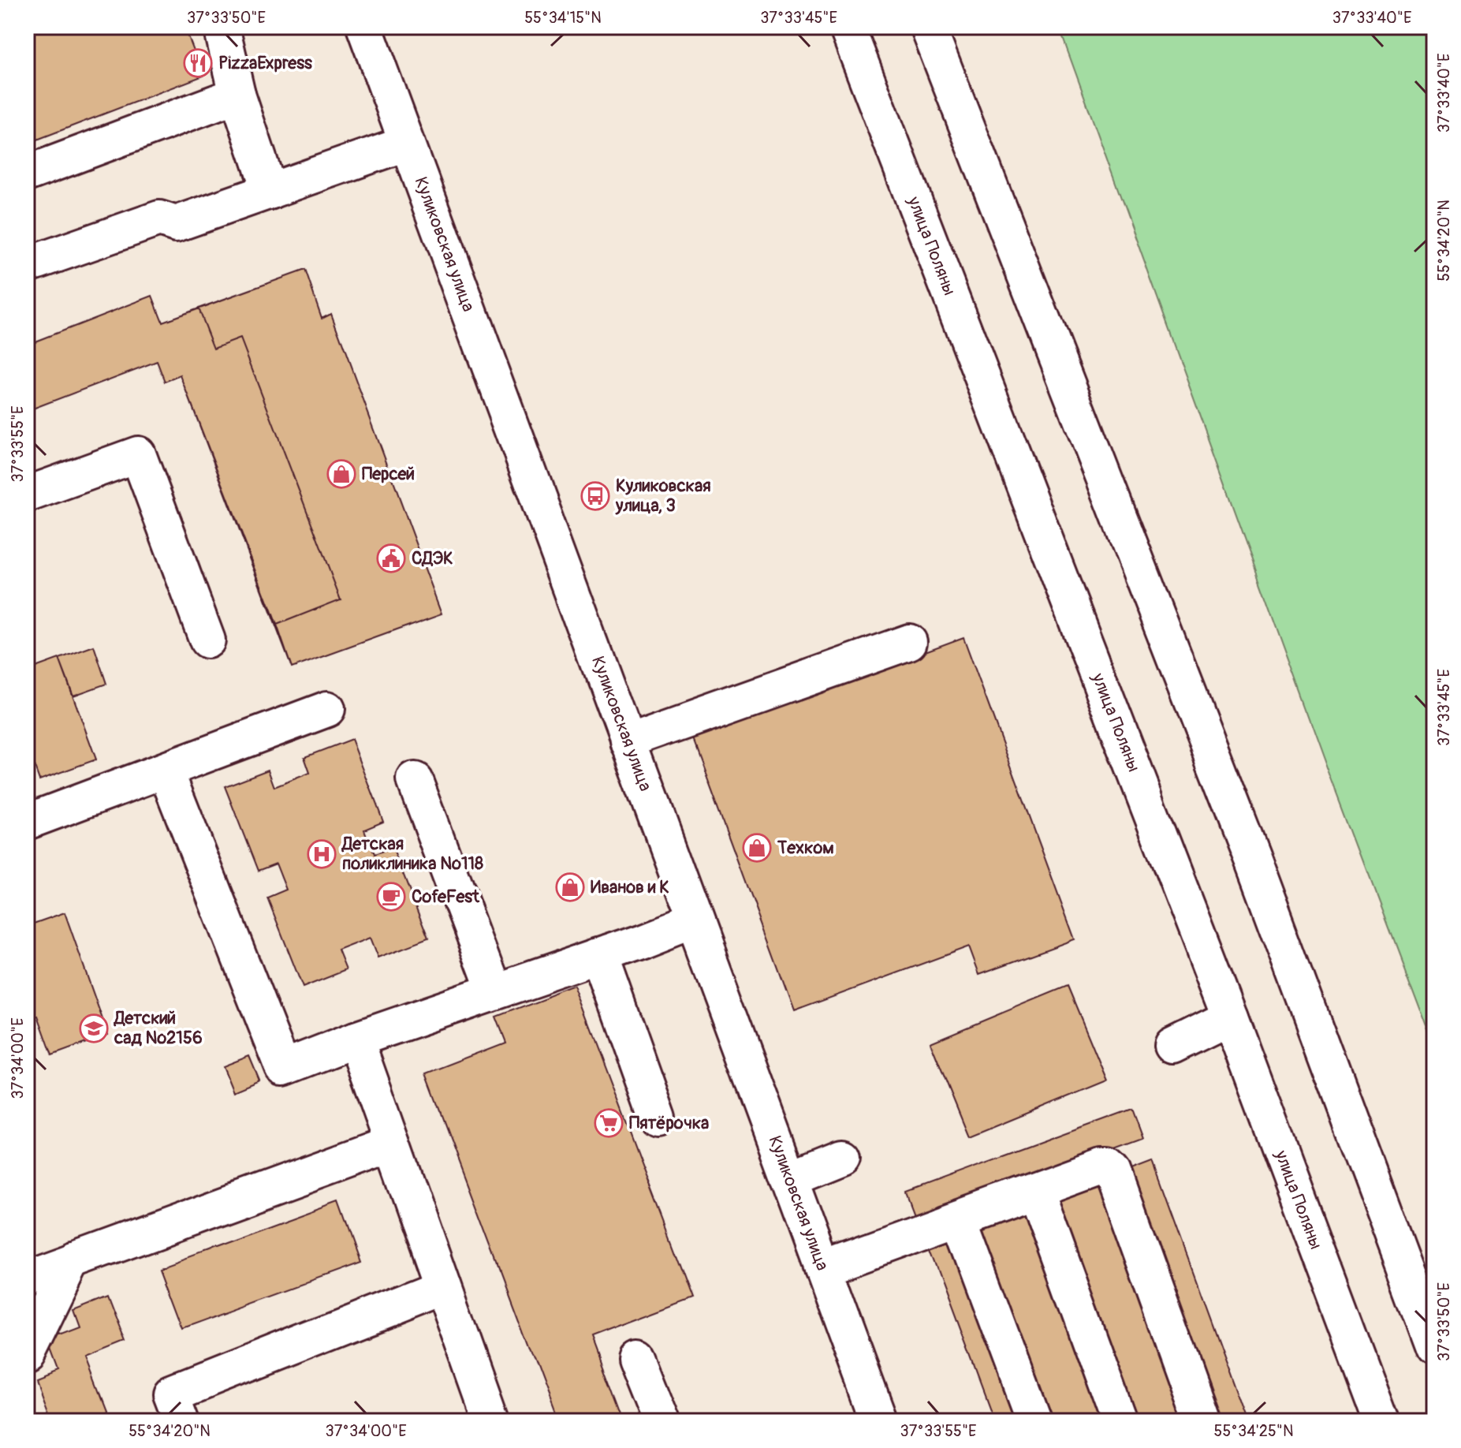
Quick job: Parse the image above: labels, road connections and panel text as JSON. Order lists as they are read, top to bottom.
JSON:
{
  "streets": {
    "main road": ["Куликовская улица", "улица Поляны"]
  },
  "places": {
    "restaurant": ["PizzaExpress"],
    "shop": ["Персей", "Техком", "Иванов и К"],
    "bus stop": ["Куликовская улица, 3"],
    "public building": ["СДЭК"],
    "hospital": ["Детская поликлиника №118"],
    "cafe": ["CofeFest"],
    "school or university": ["Детский сад №2156"],
    "supermarket": ["Пятёрочка"]
  },
  "coordinates": [
    "37°33'50\"E",
    "55°34'15\"N",
    "37°33'45\"E",
    "37°33'40\"E",
    "55°34'20\"N",
    "37°33'55\"E",
    "37°34'00\"E",
    "55°34'25\"N"
  ]
}
